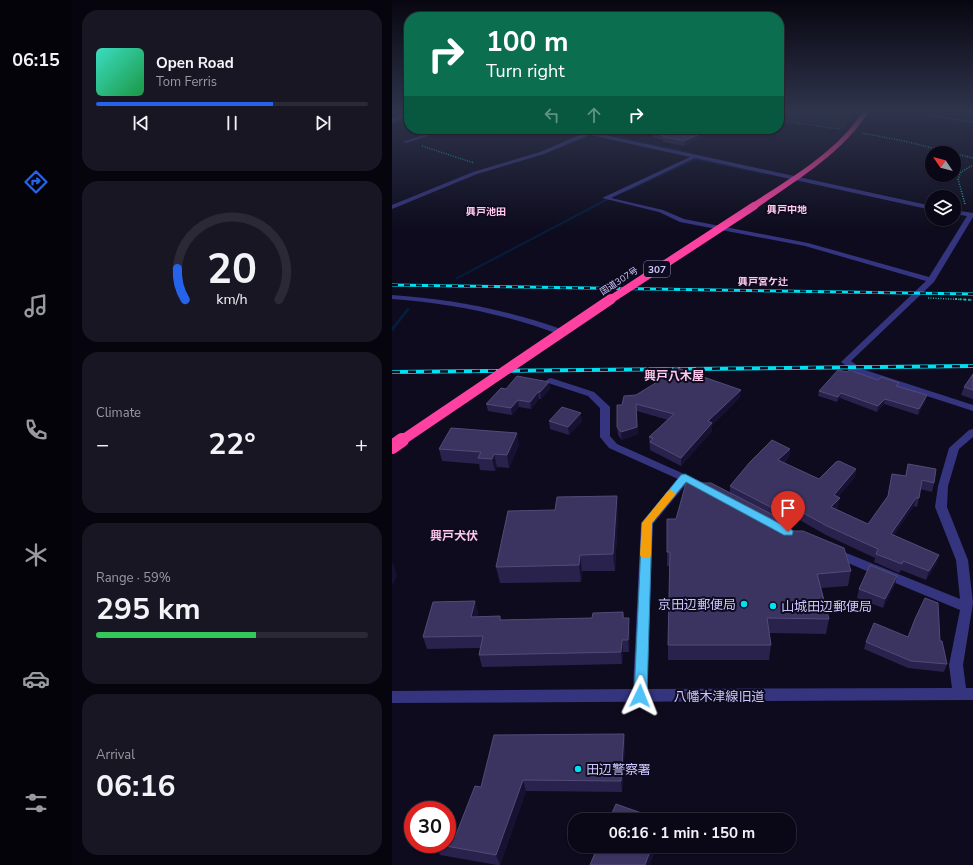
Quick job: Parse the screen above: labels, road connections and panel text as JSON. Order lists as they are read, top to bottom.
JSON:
{
  "streets": {
    "highway": ["307", "国道307号"],
    "street": ["八幡木津線旧道"]
  },
  "districts": [
    "興戸中地",
    "興戸池田",
    "興戸宮ケ辻",
    "興戸八木屋",
    "興戸犬伏"
  ],
  "places": ["京田辺郵便局", "山城田辺郵便局", "田辺警察署"],
  "north": "top left",
  "page": {
    "tabs": "06:15",
    "turn": ["100 m", "Turn right"],
    "song": ["Open Road", "Tom Ferris"],
    "tile": [
      "Climate",
      ["Range · 59%", "295 km"],
      ["Arrival", "06:16"]
    ],
    "heat": ["−", "22°", "+"],
    "limit": "30",
    "trip": "06:16 · 1 min · 150 m",
    "gauge": ["20", "km/h"]
  }
}
